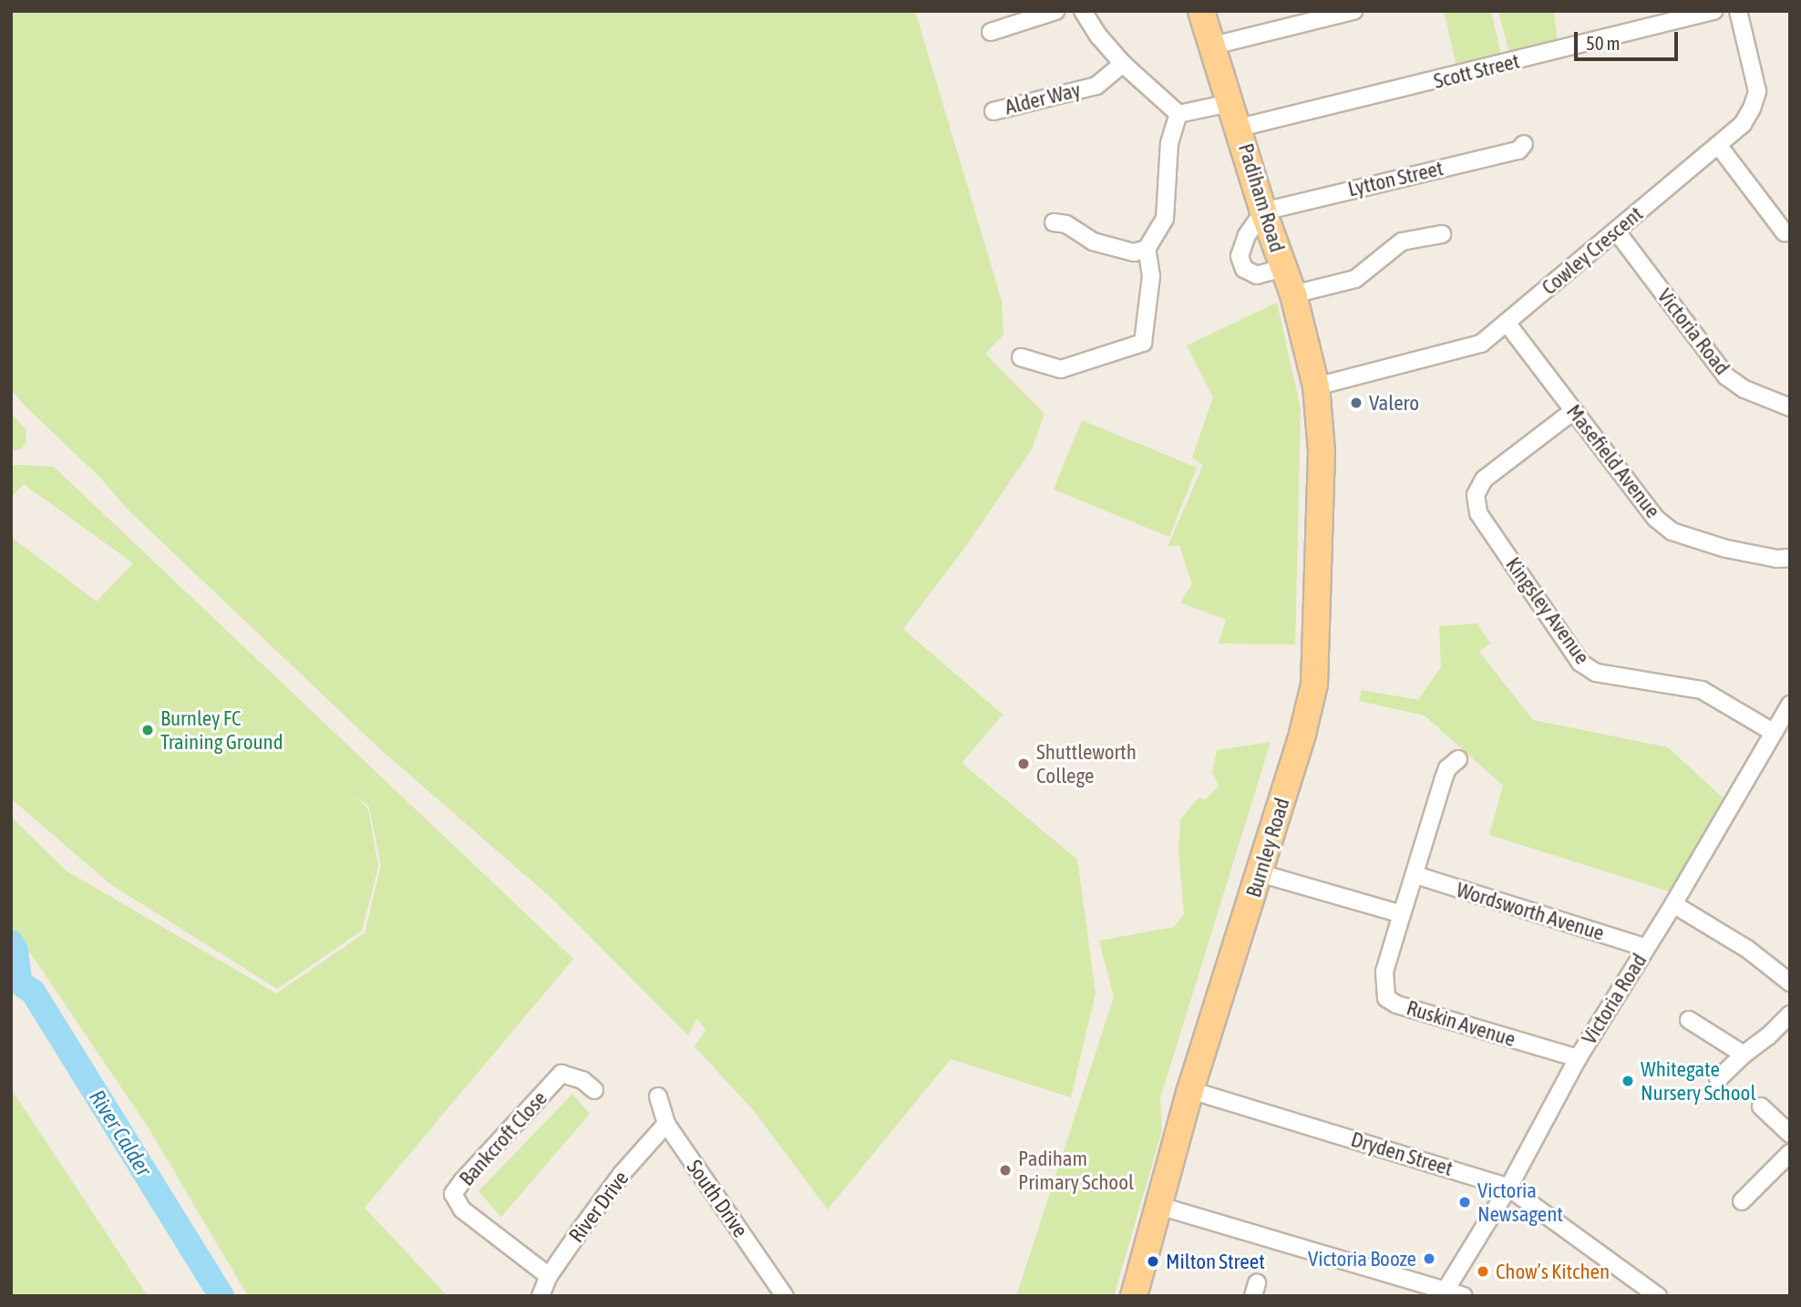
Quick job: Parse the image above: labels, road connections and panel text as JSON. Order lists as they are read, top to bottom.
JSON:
{
  "streets": {
    "main road": ["Padiham Road", "Burnley Road"],
    "street": [
      "Scott Street",
      "Alder Way",
      "Lytton Street",
      "Cowley Crescent",
      "Victoria Road",
      "Masefield Avenue",
      "Kingsley Avenue",
      "Wordsworth Avenue",
      "Ruskin Avenue",
      "Bankcroft Close",
      "Dryden Street",
      "South Drive",
      "River Drive"
    ]
  },
  "crossings": [
    ["Scott Street", "Padiham Road"],
    ["Lytton Street", "Padiham Road"],
    ["Padiham Road", "Cowley Crescent"],
    ["Padiham Road", "Burnley Road"],
    ["Cowley Crescent", "Victoria Road"],
    ["Cowley Crescent", "Masefield Avenue"],
    ["Cowley Crescent", "Burnley Road"],
    ["Victoria Road", "Kingsley Avenue"],
    ["Victoria Road", "Wordsworth Avenue"],
    ["Victoria Road", "Ruskin Avenue"],
    ["Victoria Road", "Dryden Street"],
    ["Masefield Avenue", "Kingsley Avenue"],
    ["Burnley Road", "Dryden Street"],
    ["Bankcroft Close", "River Drive"],
    ["South Drive", "River Drive"]
  ],
  "water": ["River Calder"],
  "places": [
    "Valero",
    "Burnley FC Training Ground",
    "Shuttleworth College",
    "Whitegate Nursery School",
    "Padiham Primary School",
    "Victoria Newsagent",
    "Victoria Booze",
    "Milton Street",
    "Chow’s Kitchen"
  ],
  "scale_bar": "50 m"
}
